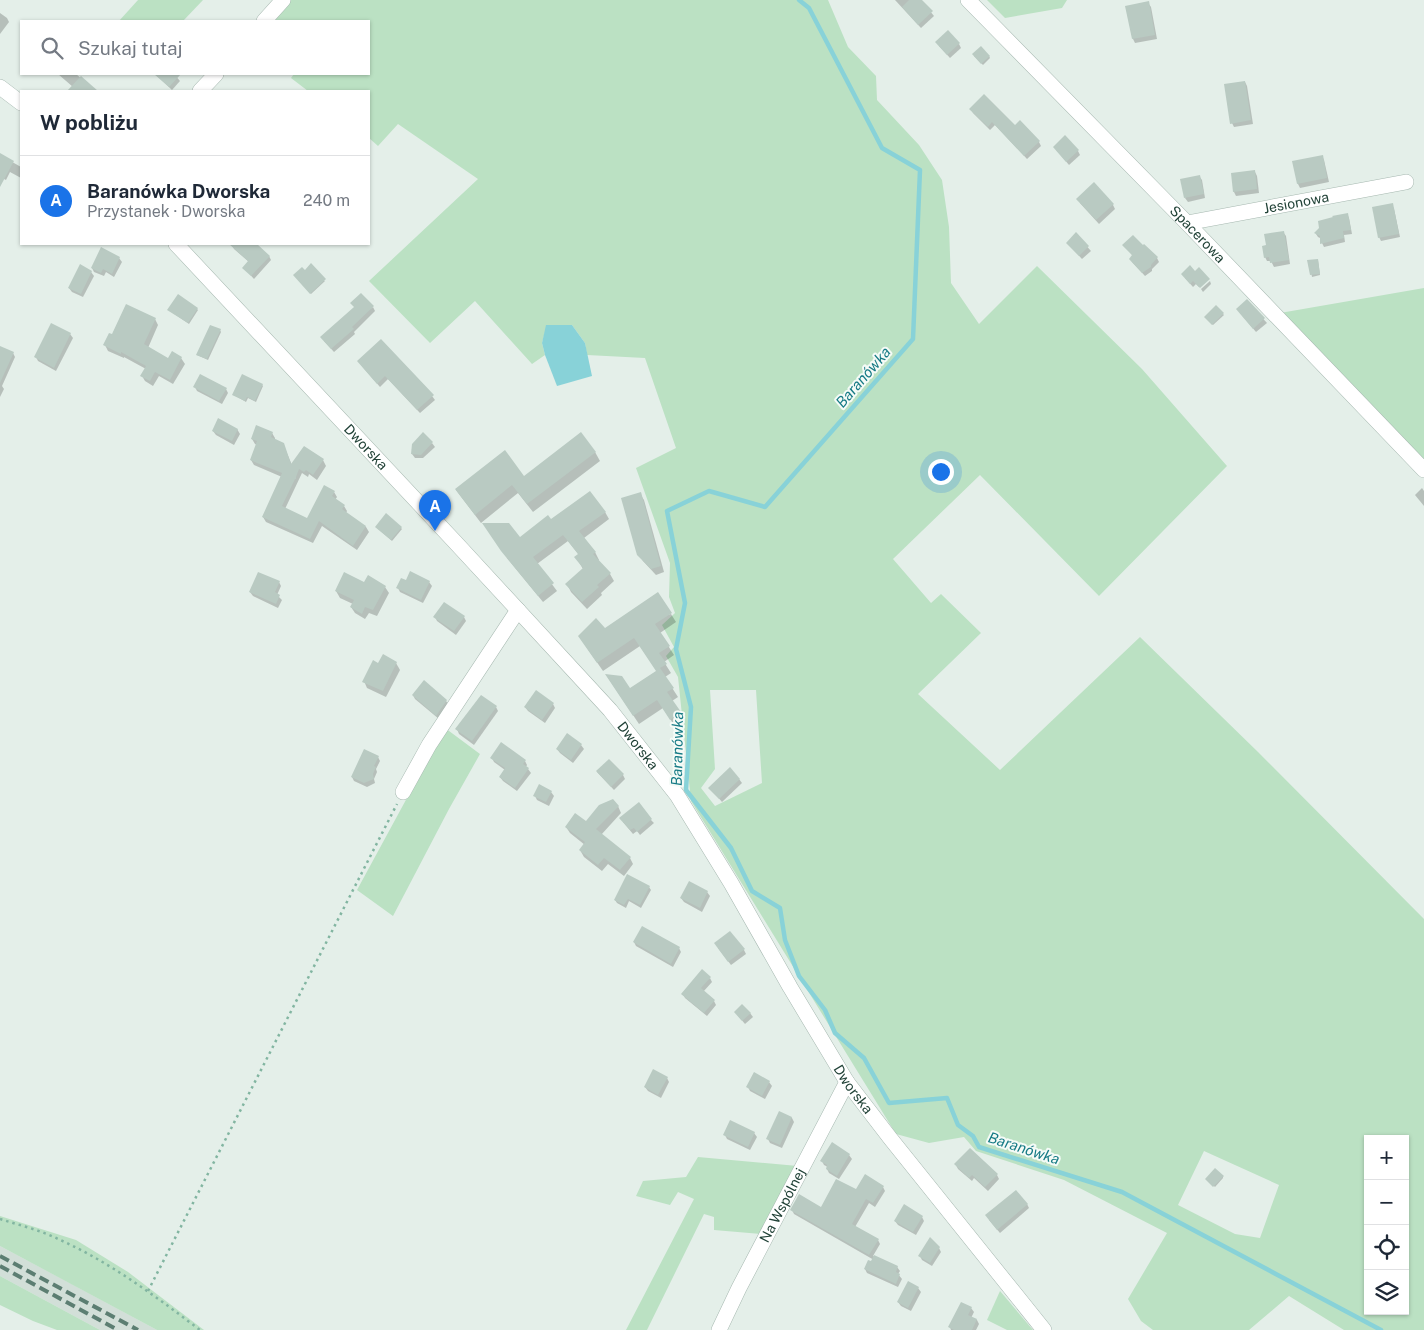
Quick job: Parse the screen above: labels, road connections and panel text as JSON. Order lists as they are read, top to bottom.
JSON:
{
  "streets": {
    "street": [
      "Jesionowa",
      "Spacerowa",
      "Dworska",
      "Na Wspólnej"
    ]
  },
  "crossings": [
    ["Jesionowa", "Spacerowa"],
    ["Dworska", "Na Wspólnej"]
  ],
  "water": ["Baranówka"],
  "page": {
    "search": "Szukaj tutaj",
    "heading": "W pobliżu",
    "list": [
      {
        "mark": "A",
        "name": "Baranówka Dworska",
        "note": "Przystanek · Dworska",
        "value": "240 m"
      }
    ],
    "pins": "A",
    "map_buttons": ["+", "−"]
  }
}
